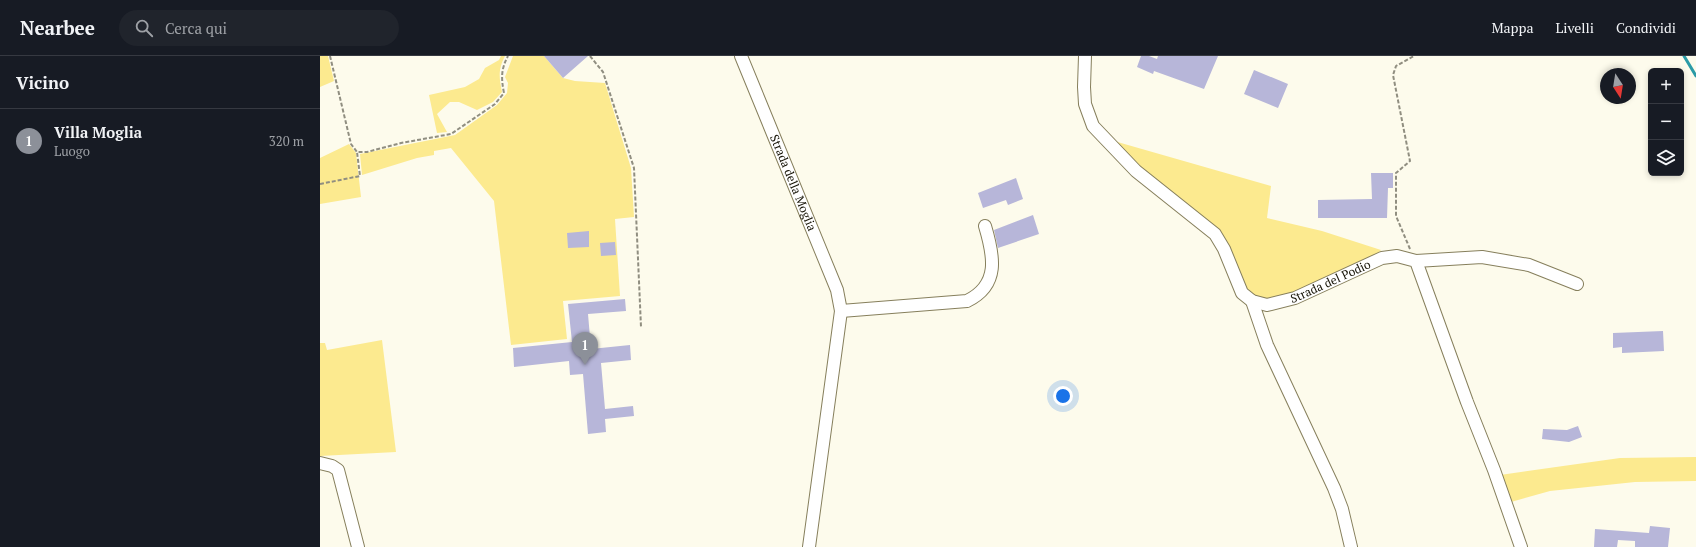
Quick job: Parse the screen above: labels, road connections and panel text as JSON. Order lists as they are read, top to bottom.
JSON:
{
  "streets": {
    "street": ["Strada della Moglia", "Strada del Podio"]
  },
  "north": "bottom",
  "page": {
    "header": "Nearbee",
    "search": "Cerca qui",
    "nav": ["Mappa", "Livelli", "Condividi"],
    "heading": "Vicino",
    "map_buttons": ["+", "−"],
    "list": [
      {
        "mark": "1",
        "name": "Villa Moglia",
        "note": "Luogo",
        "value": "320 m"
      }
    ],
    "pins": "1"
  }
}
